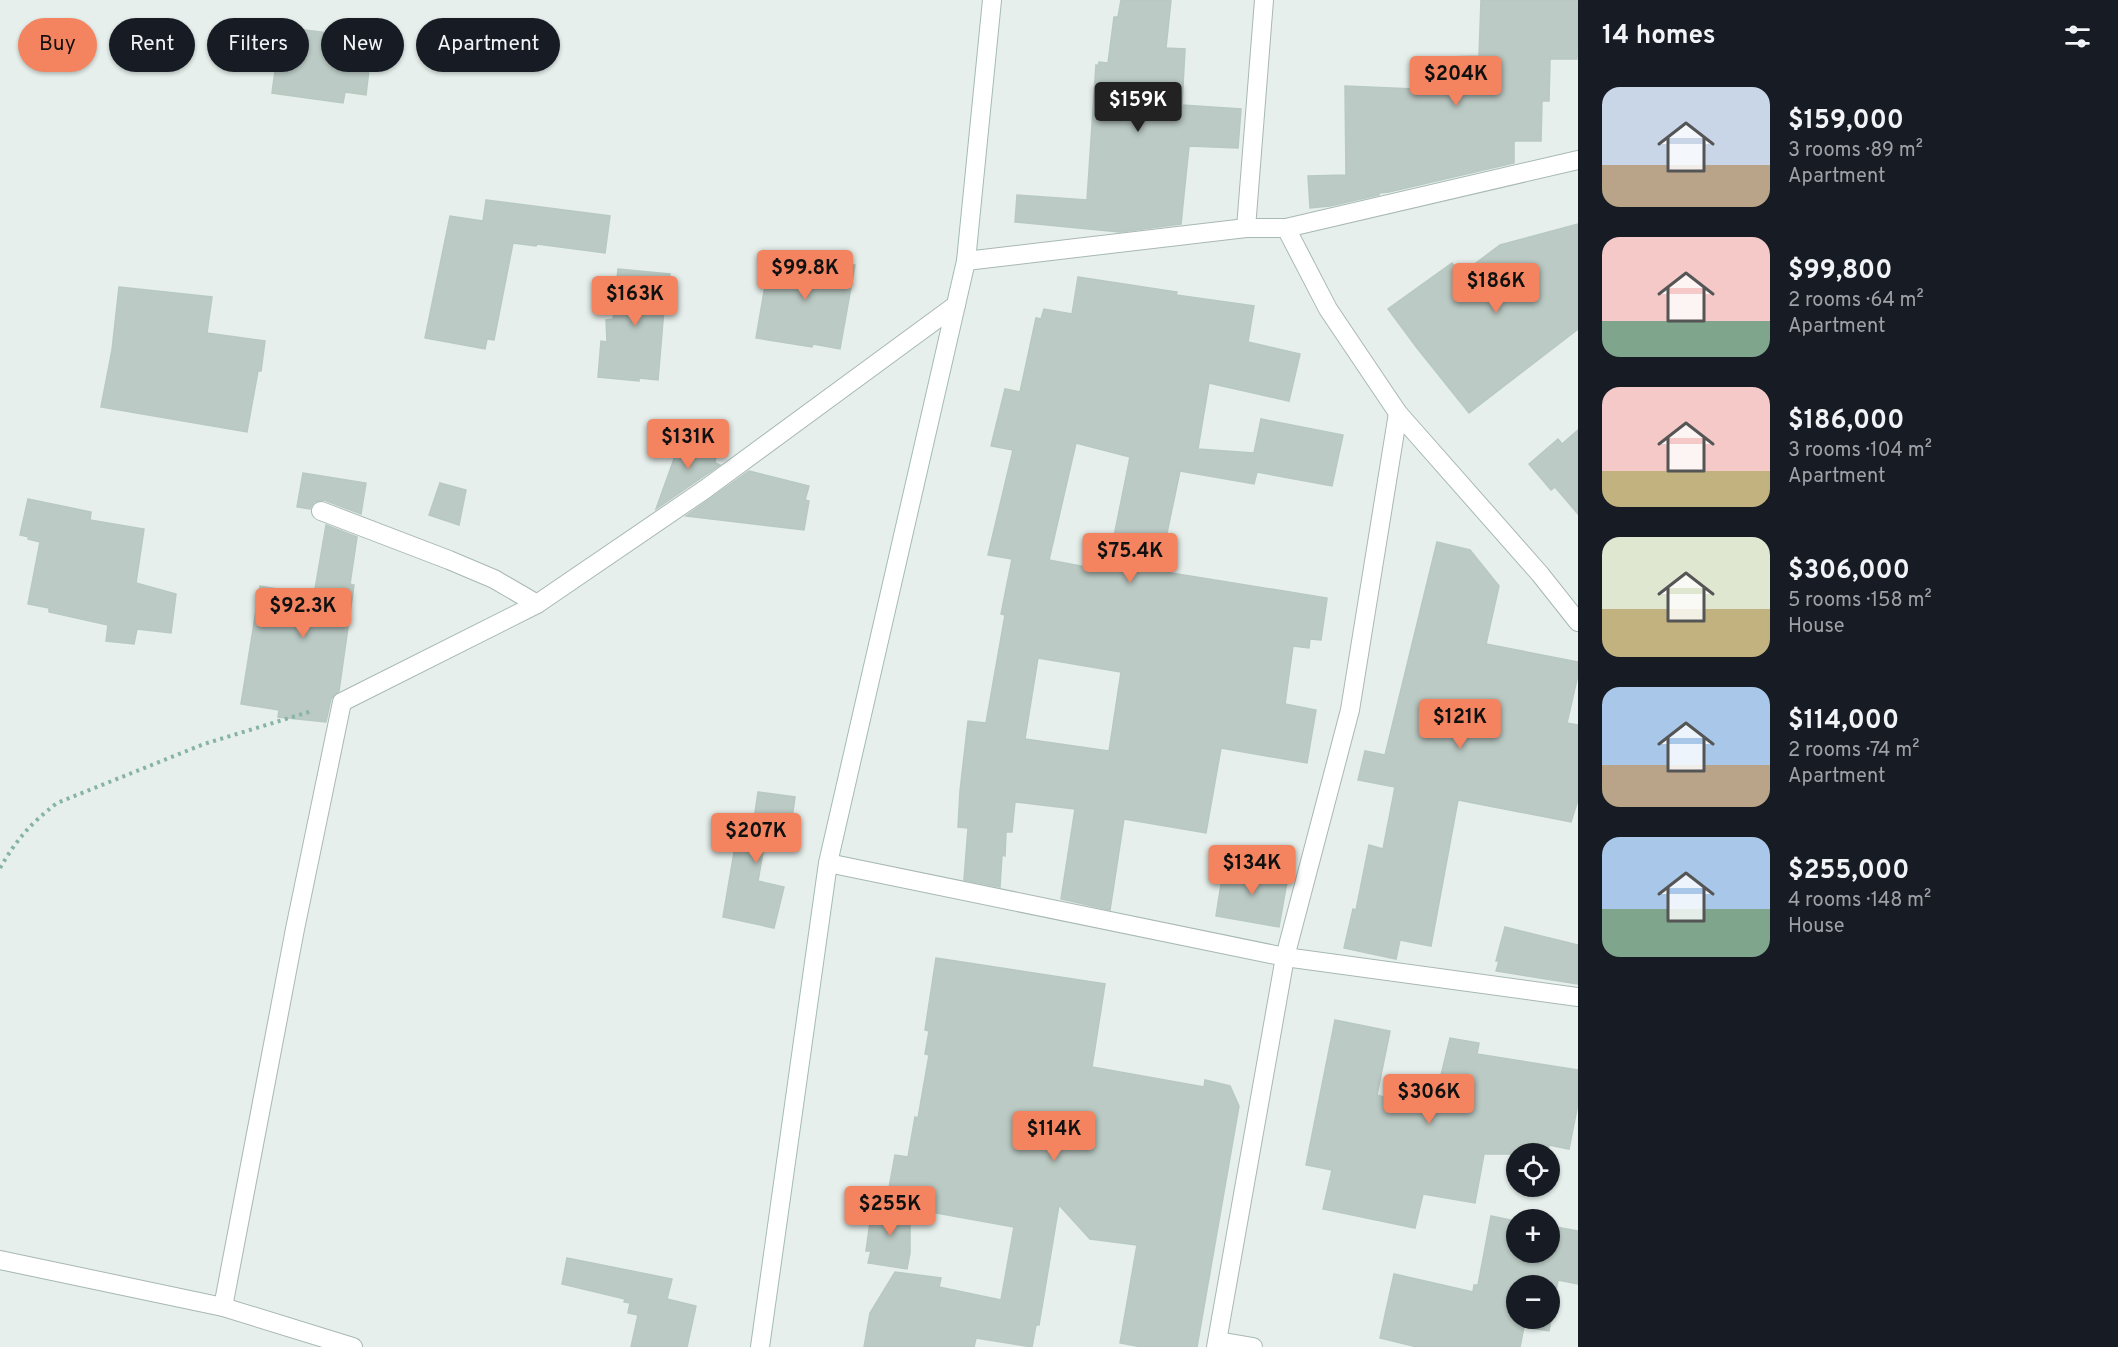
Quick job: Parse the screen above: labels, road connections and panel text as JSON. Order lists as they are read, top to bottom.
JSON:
{
  "page": {
    "heading": "14 homes",
    "chip": [
      "Buy",
      "Rent",
      "Filters",
      "New",
      "Apartment"
    ],
    "price": [
      "$204K",
      "$159K",
      "$99.8K",
      "$186K",
      "$163K",
      "$131K",
      "$75.4K",
      "$92.3K",
      "$121K",
      "$207K",
      "$134K",
      "$306K",
      "$114K",
      "$255K"
    ],
    "list": [
      {
        "name": "$159,000",
        "note": "3 rooms · 89 m² · Apartment"
      },
      {
        "name": "$99,800",
        "note": "2 rooms · 64 m² · Apartment"
      },
      {
        "name": "$186,000",
        "note": "3 rooms · 104 m² · Apartment"
      },
      {
        "name": "$306,000",
        "note": "5 rooms · 158 m² · House"
      },
      {
        "name": "$114,000",
        "note": "2 rooms · 74 m² · Apartment"
      },
      {
        "name": "$255,000",
        "note": "4 rooms · 148 m² · House"
      }
    ],
    "map_buttons": ["+", "−"]
  }
}
